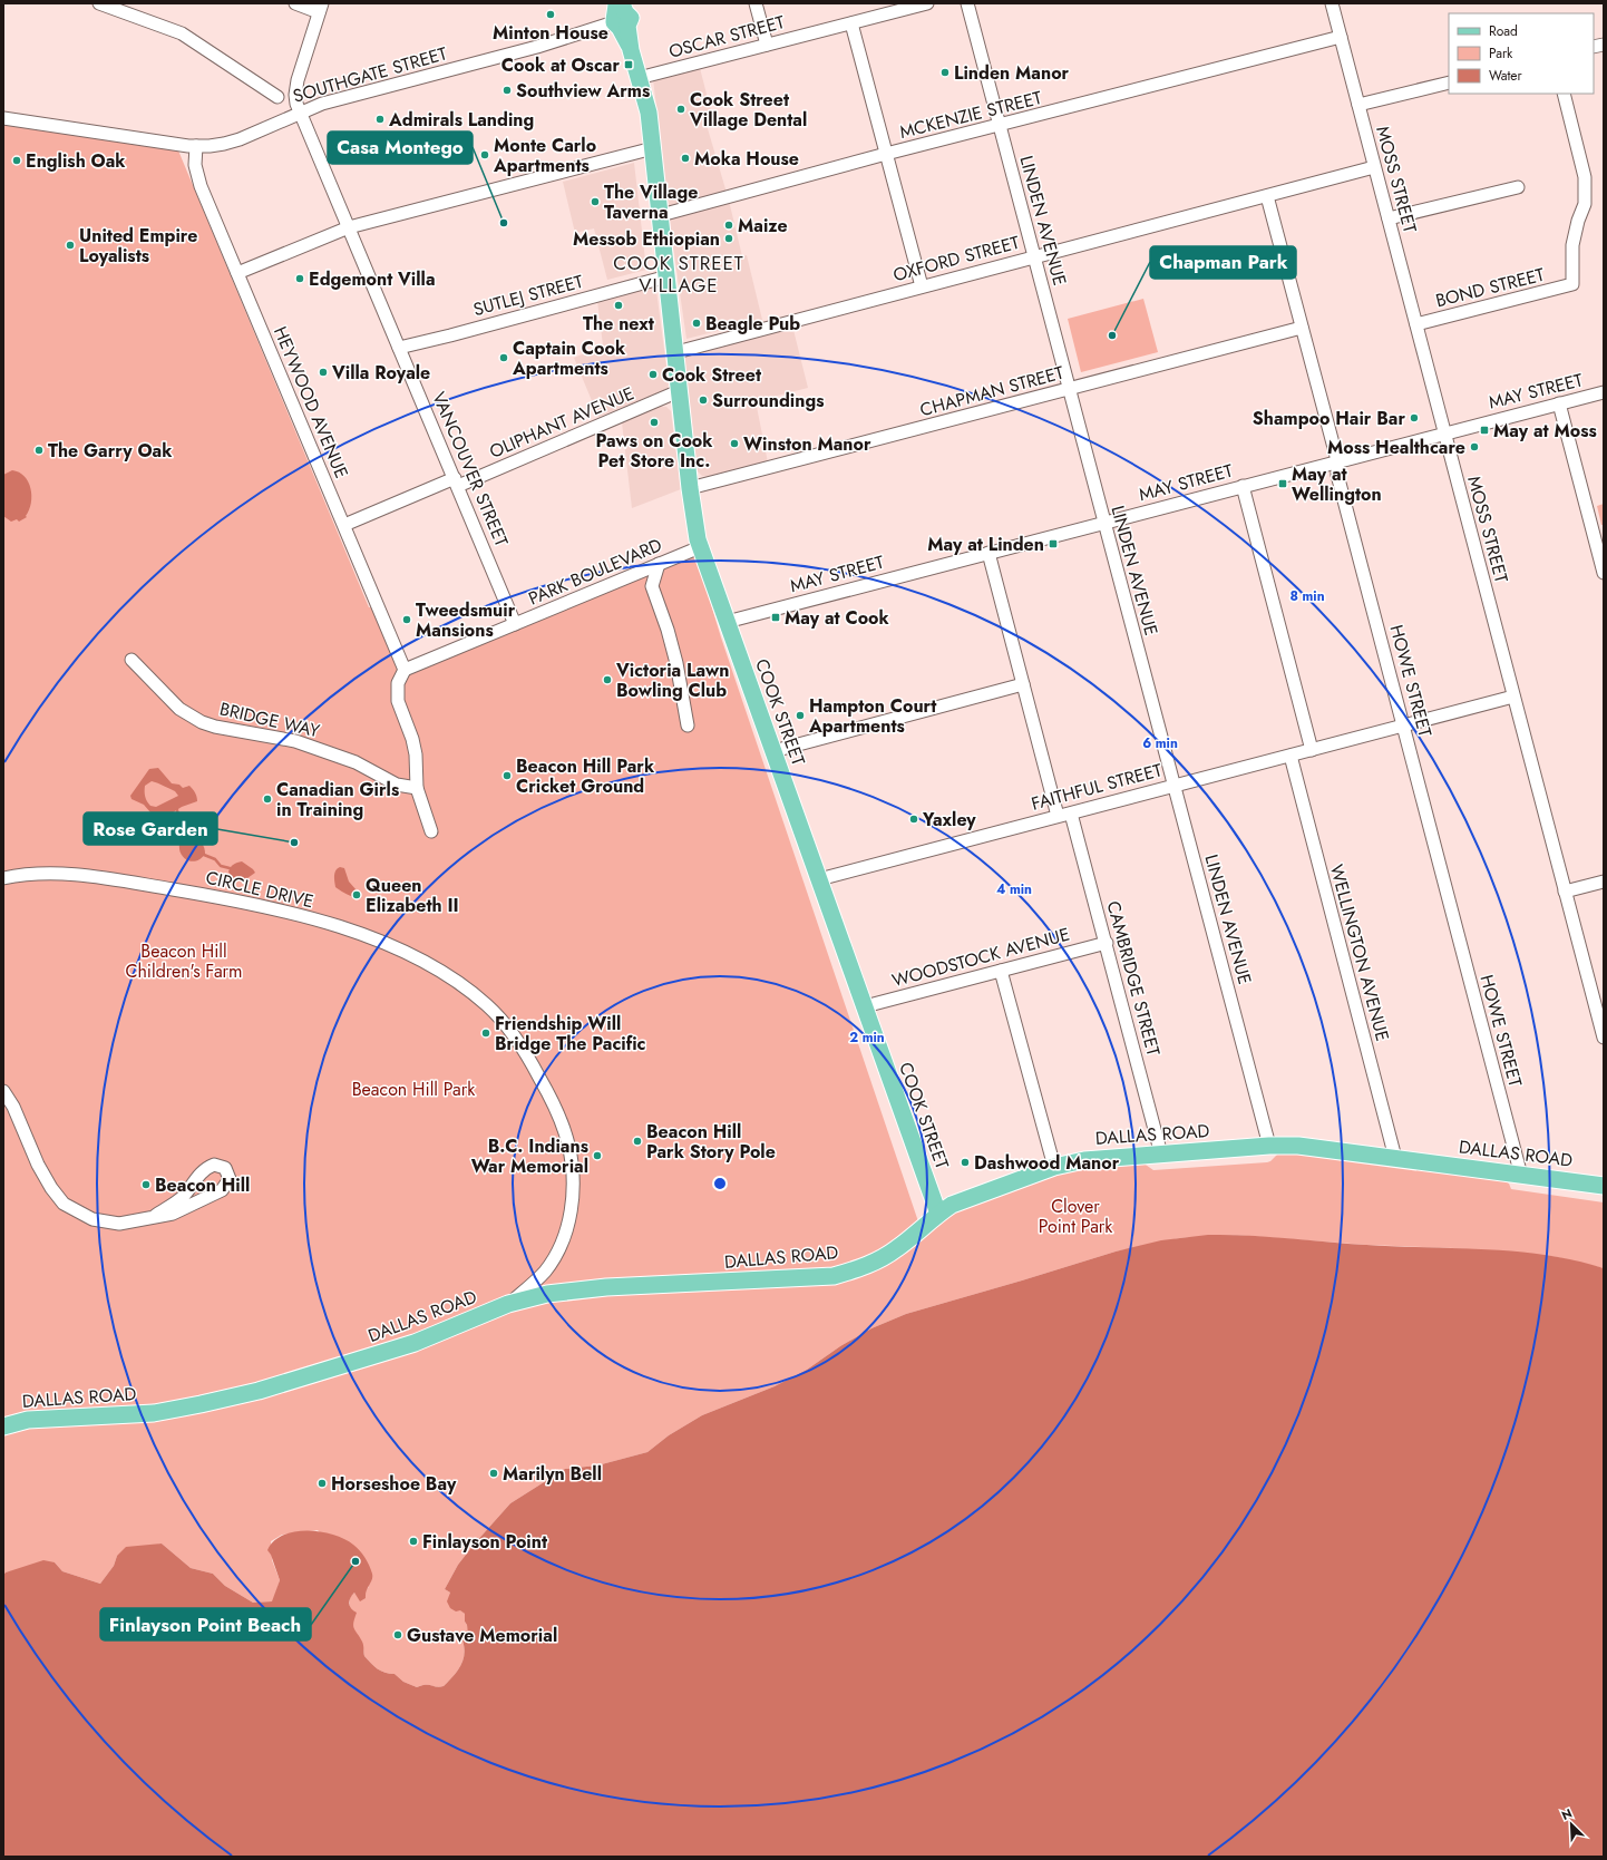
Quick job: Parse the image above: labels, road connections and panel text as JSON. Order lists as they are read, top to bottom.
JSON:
{
  "streets": {
    "main road": ["COOK STREET", "DALLAS ROAD"],
    "street": [
      "OSCAR STREET",
      "SOUTHGATE STREET",
      "MCKENZIE STREET",
      "MOSS STREET",
      "LINDEN AVENUE",
      "OXFORD STREET",
      "BOND STREET",
      "SUTLEJ STREET",
      "CHAPMAN STREET",
      "MAY STREET",
      "HEYWOOD AVENUE",
      "OLIPHANT AVENUE",
      "VANCOUVER STREET",
      "PARK BOULEVARD",
      "HOWE STREET",
      "BRIDGE WAY",
      "FAITHFUL STREET",
      "CIRCLE DRIVE",
      "WELLINGTON AVENUE",
      "WOODSTOCK AVENUE",
      "CAMBRIDGE STREET"
    ]
  },
  "crossings": [
    ["OSCAR STREET", "COOK STREET"],
    ["SOUTHGATE STREET", "HEYWOOD AVENUE"],
    ["SOUTHGATE STREET", "VANCOUVER STREET"],
    ["SOUTHGATE STREET", "COOK STREET"],
    ["MCKENZIE STREET", "MOSS STREET"],
    ["MCKENZIE STREET", "LINDEN AVENUE"],
    ["MCKENZIE STREET", "COOK STREET"],
    ["MOSS STREET", "OXFORD STREET"],
    ["MOSS STREET", "BOND STREET"],
    ["MOSS STREET", "MAY STREET"],
    ["MOSS STREET", "FAITHFUL STREET"],
    ["LINDEN AVENUE", "OXFORD STREET"],
    ["LINDEN AVENUE", "CHAPMAN STREET"],
    ["LINDEN AVENUE", "MAY STREET"],
    ["LINDEN AVENUE", "FAITHFUL STREET"],
    ["LINDEN AVENUE", "DALLAS ROAD"],
    ["OXFORD STREET", "HOWE STREET"],
    ["OXFORD STREET", "COOK STREET"],
    ["SUTLEJ STREET", "VANCOUVER STREET"],
    ["SUTLEJ STREET", "COOK STREET"],
    ["CHAPMAN STREET", "HOWE STREET"],
    ["CHAPMAN STREET", "COOK STREET"],
    ["MAY STREET", "HOWE STREET"],
    ["MAY STREET", "COOK STREET"],
    ["HEYWOOD AVENUE", "OLIPHANT AVENUE"],
    ["HEYWOOD AVENUE", "PARK BOULEVARD"],
    ["OLIPHANT AVENUE", "VANCOUVER STREET"],
    ["OLIPHANT AVENUE", "COOK STREET"],
    ["VANCOUVER STREET", "PARK BOULEVARD"],
    ["PARK BOULEVARD", "COOK STREET"],
    ["HOWE STREET", "FAITHFUL STREET"],
    ["HOWE STREET", "DALLAS ROAD"],
    ["COOK STREET", "FAITHFUL STREET"],
    ["COOK STREET", "WOODSTOCK AVENUE"],
    ["COOK STREET", "DALLAS ROAD"],
    ["FAITHFUL STREET", "WELLINGTON AVENUE"],
    ["FAITHFUL STREET", "CAMBRIDGE STREET"],
    ["CIRCLE DRIVE", "DALLAS ROAD"],
    ["WELLINGTON AVENUE", "DALLAS ROAD"],
    ["WOODSTOCK AVENUE", "CAMBRIDGE STREET"],
    ["CAMBRIDGE STREET", "DALLAS ROAD"]
  ],
  "districts": ["COOK STREET VILLAGE"],
  "parks": ["Beacon Hill Children's Farm", "Beacon Hill Park", "Clover Point Park"],
  "places": {
    "other": [
      "Minton House",
      "Linden Manor",
      "Southview Arms",
      "Cook Street Village Dental",
      "Admirals Landing",
      "Monte Carlo Apartments",
      "Moka House",
      "English Oak",
      "The Village Taverna",
      "Casa Montego",
      "Maize",
      "Messob Ethiopian",
      "United Empire Loyalists",
      "Edgemont Villa",
      "The next",
      "Beagle Pub",
      "Chapman Park",
      "Captain Cook Apartments",
      "Villa Royale",
      "Cook Street",
      "Surroundings",
      "Shampoo Hair Bar",
      "Paws on Cook Pet Store Inc.",
      "Winston Manor",
      "Moss Healthcare",
      "The Garry Oak",
      "Tweedsmuir Mansions",
      "Victoria Lawn Bowling Club",
      "Hampton Court Apartments",
      "Beacon Hill Park Cricket Ground",
      "Canadian Girls in Training",
      "Yaxley",
      "Rose Garden",
      "Queen Elizabeth II",
      "Friendship Will Bridge The Pacific",
      "Beacon Hill Park Story Pole",
      "B.C. Indians War Memorial",
      "Dashwood Manor",
      "Beacon Hill",
      "Marilyn Bell",
      "Horseshoe Bay",
      "Finlayson Point",
      "Finlayson Point Beach",
      "Gustave Memorial"
    ],
    "transit": [
      "Cook at Oscar",
      "May at Moss",
      "May at Wellington",
      "May at Linden",
      "May at Cook"
    ]
  },
  "legend": ["Road", "Park", "Water"],
  "north": "top left",
  "rings": [
    "8 min",
    "6 min",
    "4 min",
    "2 min"
  ]
}
